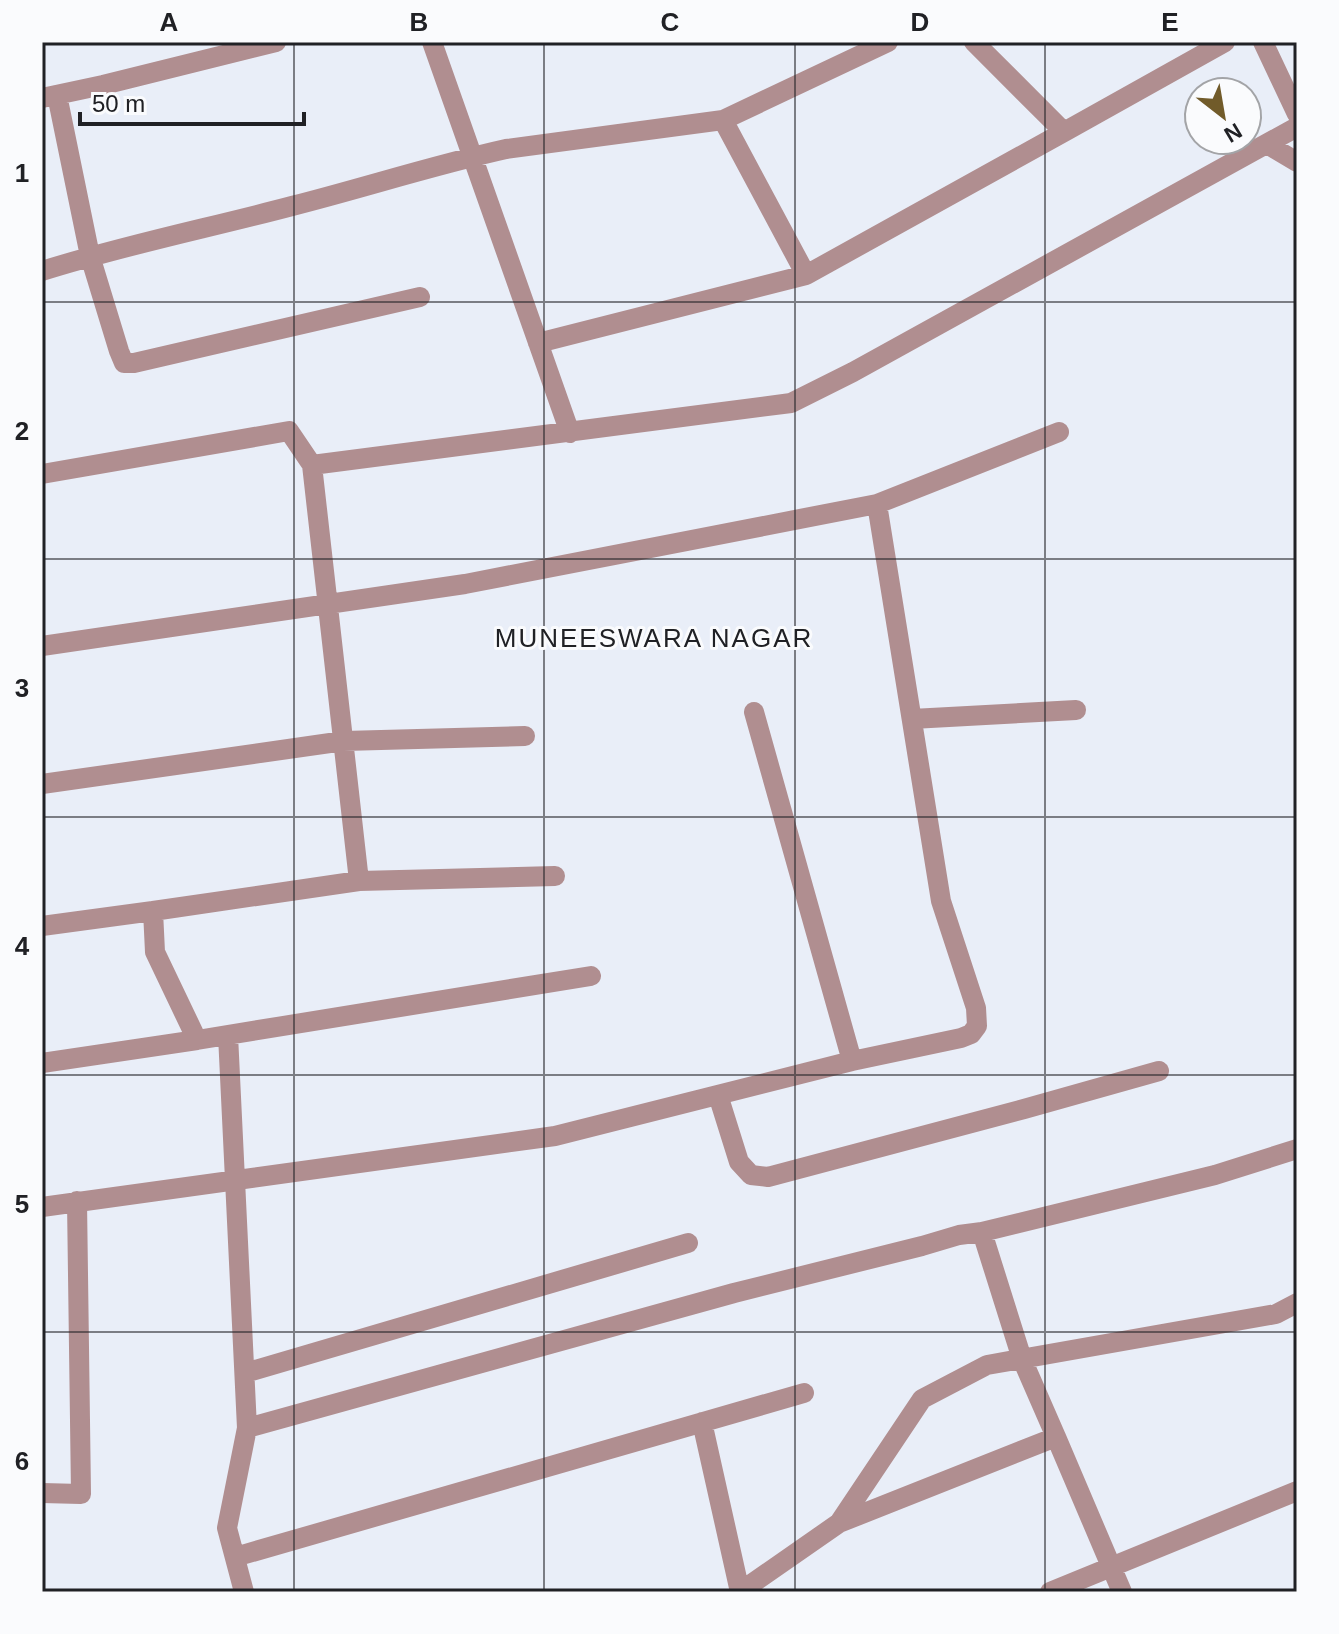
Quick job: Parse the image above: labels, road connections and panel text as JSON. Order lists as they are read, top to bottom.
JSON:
{
  "districts": ["MUNEESWARA NAGAR"],
  "scale_bar": "50 m",
  "north": "bottom right",
  "grid": {
    "columns": [
      "A",
      "B",
      "C",
      "D",
      "E"
    ],
    "rows": [
      "1",
      "2",
      "3",
      "4",
      "5",
      "6"
    ]
  }
}
